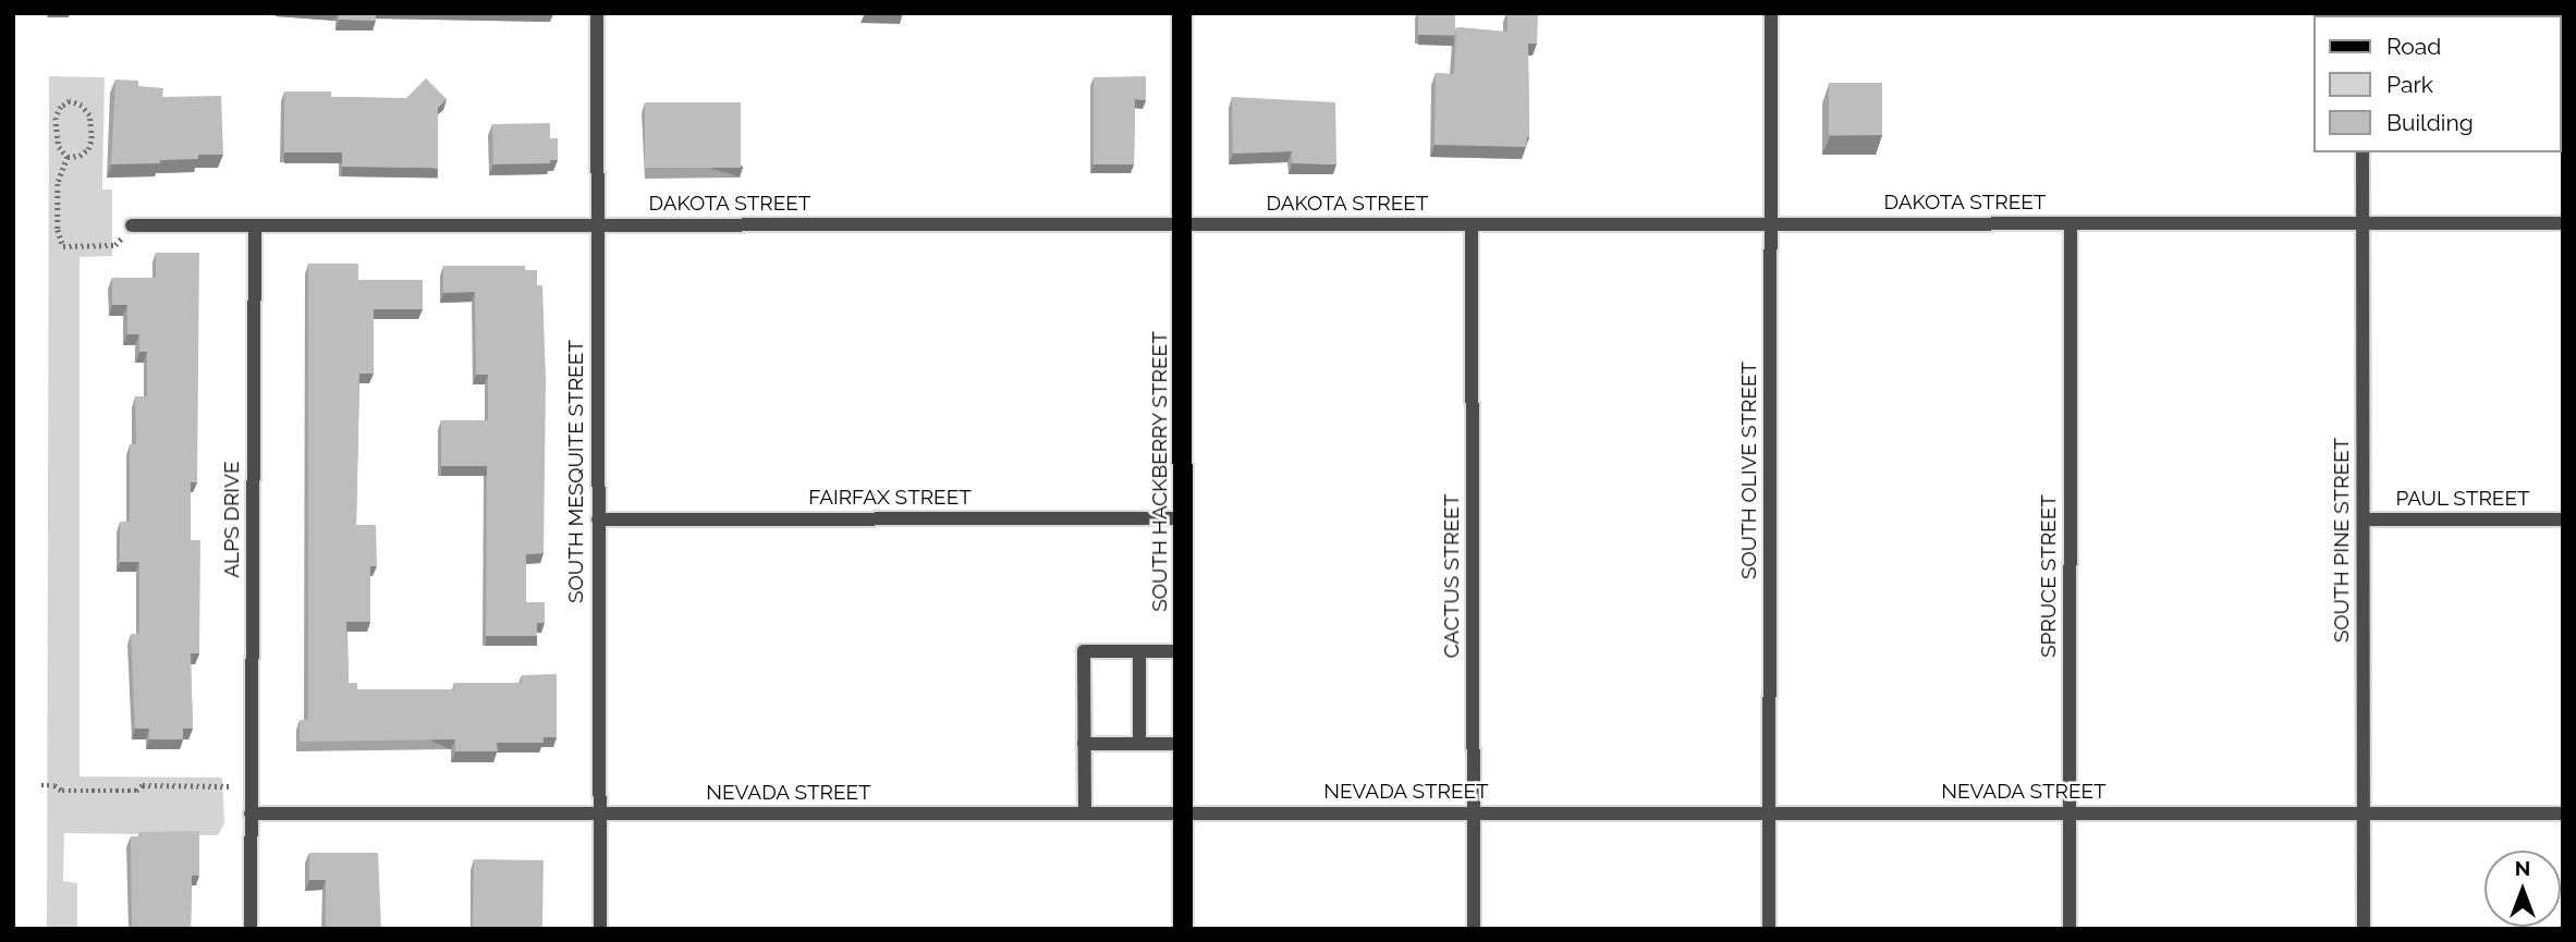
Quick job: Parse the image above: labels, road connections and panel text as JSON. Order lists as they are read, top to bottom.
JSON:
{
  "streets": {
    "main road": ["SOUTH HACKBERRY STREET"],
    "street": [
      "DAKOTA STREET",
      "SOUTH OLIVE STREET",
      "SOUTH MESQUITE STREET",
      "FAIRFAX STREET",
      "PAUL STREET",
      "ALPS DRIVE",
      "SOUTH PINE STREET",
      "CACTUS STREET",
      "SPRUCE STREET",
      "NEVADA STREET"
    ]
  },
  "crossings": [
    ["DAKOTA STREET", "SOUTH OLIVE STREET"],
    ["DAKOTA STREET", "SOUTH MESQUITE STREET"],
    ["DAKOTA STREET", "SOUTH HACKBERRY STREET"],
    ["DAKOTA STREET", "ALPS DRIVE"],
    ["DAKOTA STREET", "SOUTH PINE STREET"],
    ["DAKOTA STREET", "CACTUS STREET"],
    ["DAKOTA STREET", "SPRUCE STREET"],
    ["SOUTH OLIVE STREET", "NEVADA STREET"],
    ["SOUTH MESQUITE STREET", "FAIRFAX STREET"],
    ["SOUTH MESQUITE STREET", "NEVADA STREET"],
    ["SOUTH HACKBERRY STREET", "FAIRFAX STREET"],
    ["SOUTH HACKBERRY STREET", "NEVADA STREET"],
    ["PAUL STREET", "SOUTH PINE STREET"],
    ["ALPS DRIVE", "NEVADA STREET"],
    ["SOUTH PINE STREET", "NEVADA STREET"],
    ["CACTUS STREET", "NEVADA STREET"],
    ["SPRUCE STREET", "NEVADA STREET"]
  ],
  "legend": ["Road", "Park", "Building"],
  "north": "top"
}
